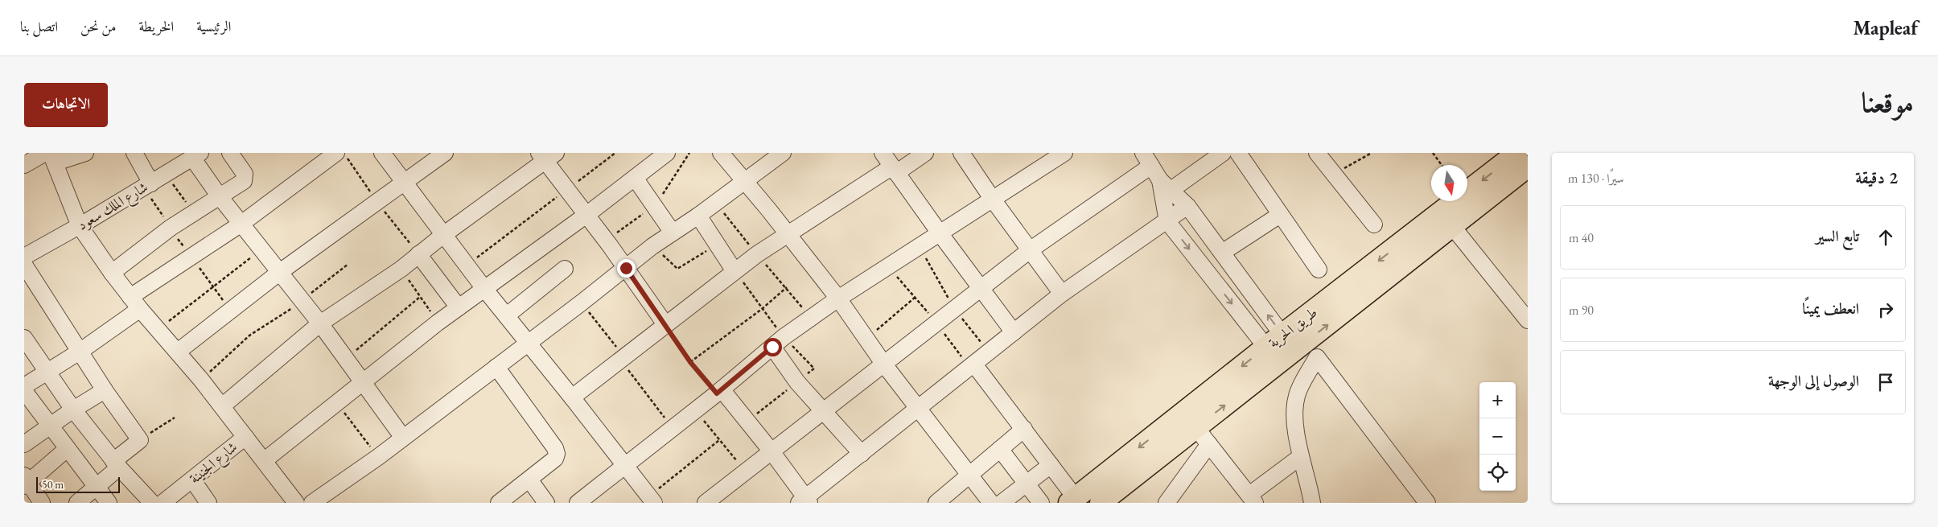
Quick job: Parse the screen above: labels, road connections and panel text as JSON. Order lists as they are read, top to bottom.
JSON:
{
  "streets": {
    "main road": ["طريق الحرية"],
    "street": ["شارع الملك سعود", "شارع الجنينة"]
  },
  "scale_bar": "50 m",
  "north": "bottom",
  "page": {
    "header": "Mapleaf",
    "nav": [
      "الرئيسية",
      "الخريطة",
      "من نحن",
      "اتصل بنا"
    ],
    "title": "موقعنا",
    "buttons": "الاتجاهات",
    "heading": ["2 دقيقة", "سيرًا · 130 m"],
    "list": [
      ["تابع السير", "40 m"],
      ["انعطف يمينًا", "90 m"],
      "الوصول إلى الوجهة"
    ],
    "map_buttons": ["+", "−"],
    "scale": "50 m"
  }
}
